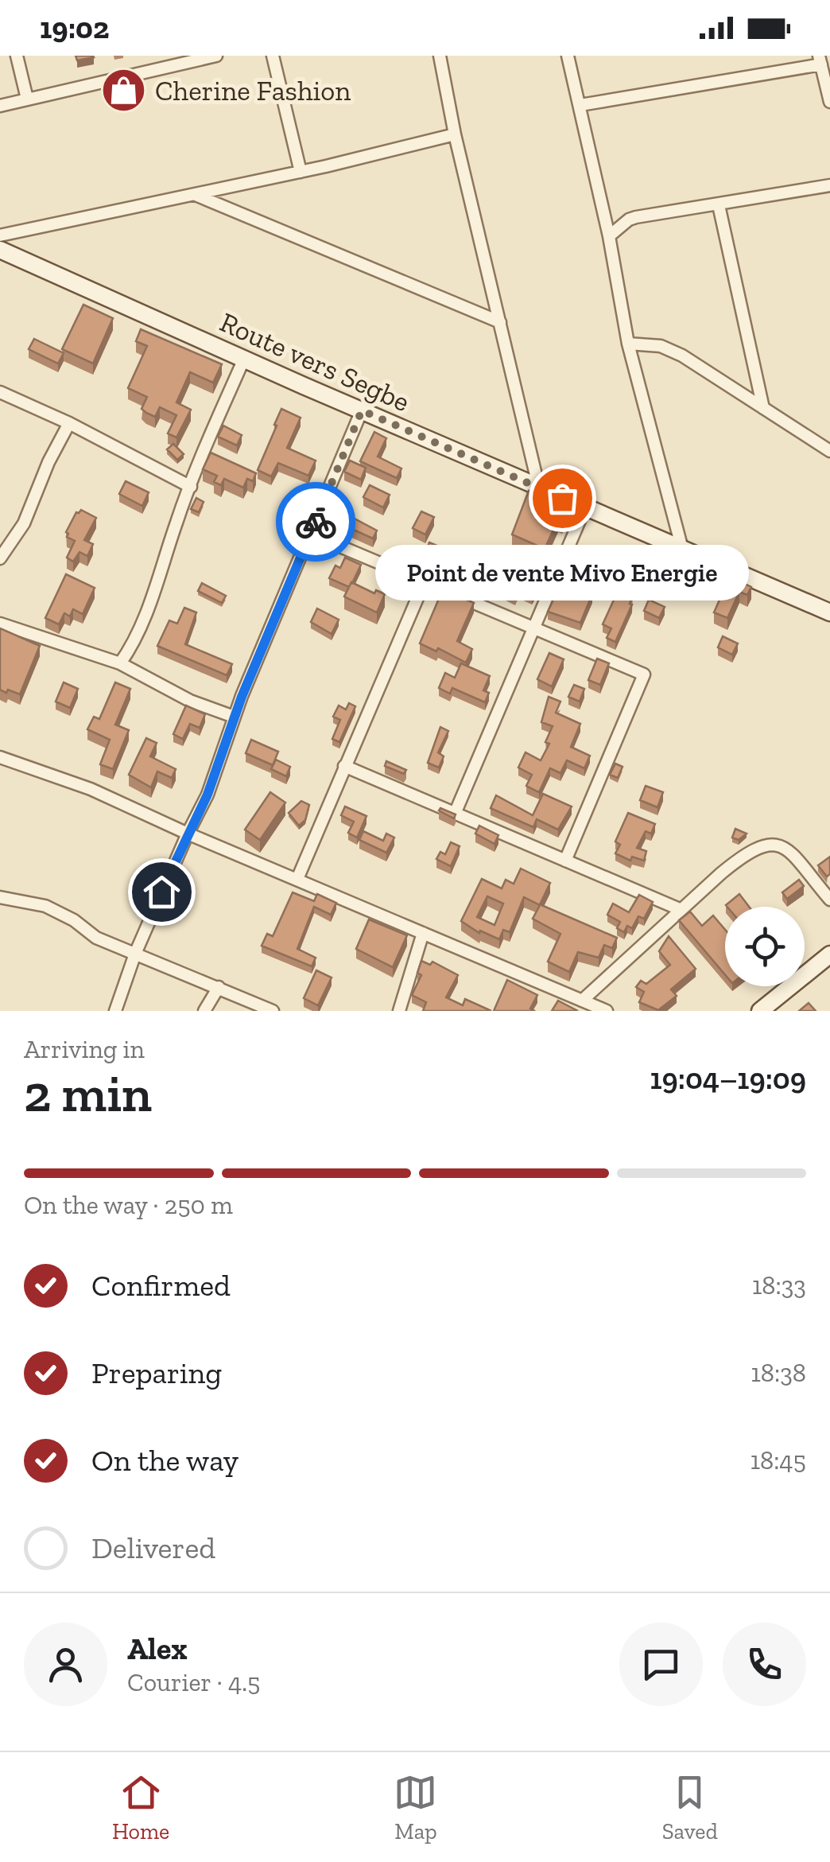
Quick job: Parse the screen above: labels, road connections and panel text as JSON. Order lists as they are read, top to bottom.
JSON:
{
  "streets": {
    "main road": ["Route vers Segbe"]
  },
  "places": {
    "shop": ["Cherine Fashion"],
    "other": ["Point de vente Mivo Energie"]
  },
  "page": {
    "status": "19:02",
    "bubble": "Point de vente Mivo Energie",
    "heading": ["2 min", "Arriving in", "19:04–19:09"],
    "panel": ["Alex", "Courier · 4.5"],
    "bar": "On the way · 250 m",
    "list": [
      ["Confirmed", "18:33"],
      ["Preparing", "18:38"],
      ["On the way", "18:45"],
      "Delivered"
    ],
    "tabs": ["Home", "Map", "Saved"]
  }
}
